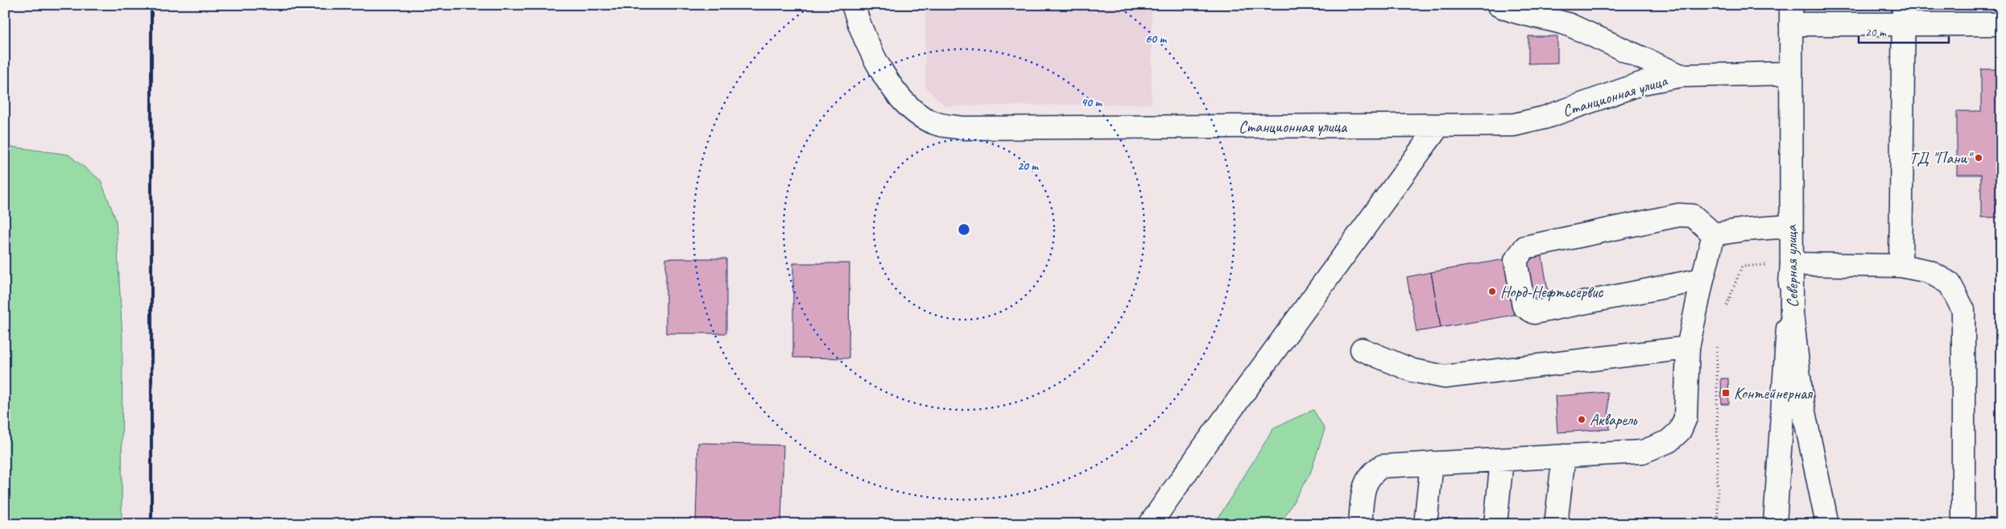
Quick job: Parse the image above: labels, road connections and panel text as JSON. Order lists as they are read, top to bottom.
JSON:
{
  "streets": {
    "street": ["Станционная улица", "Северная улица"]
  },
  "crossings": [
    ["Станционная улица", "Северная улица"]
  ],
  "places": {
    "other": ["ТД \"Пани\"", "Норд-Нефтьсервис", "Акварель"],
    "transit": ["Контейнерная"]
  },
  "scale_bar": "20 m",
  "rings": ["60 m", "40 m", "20 m"]
}
